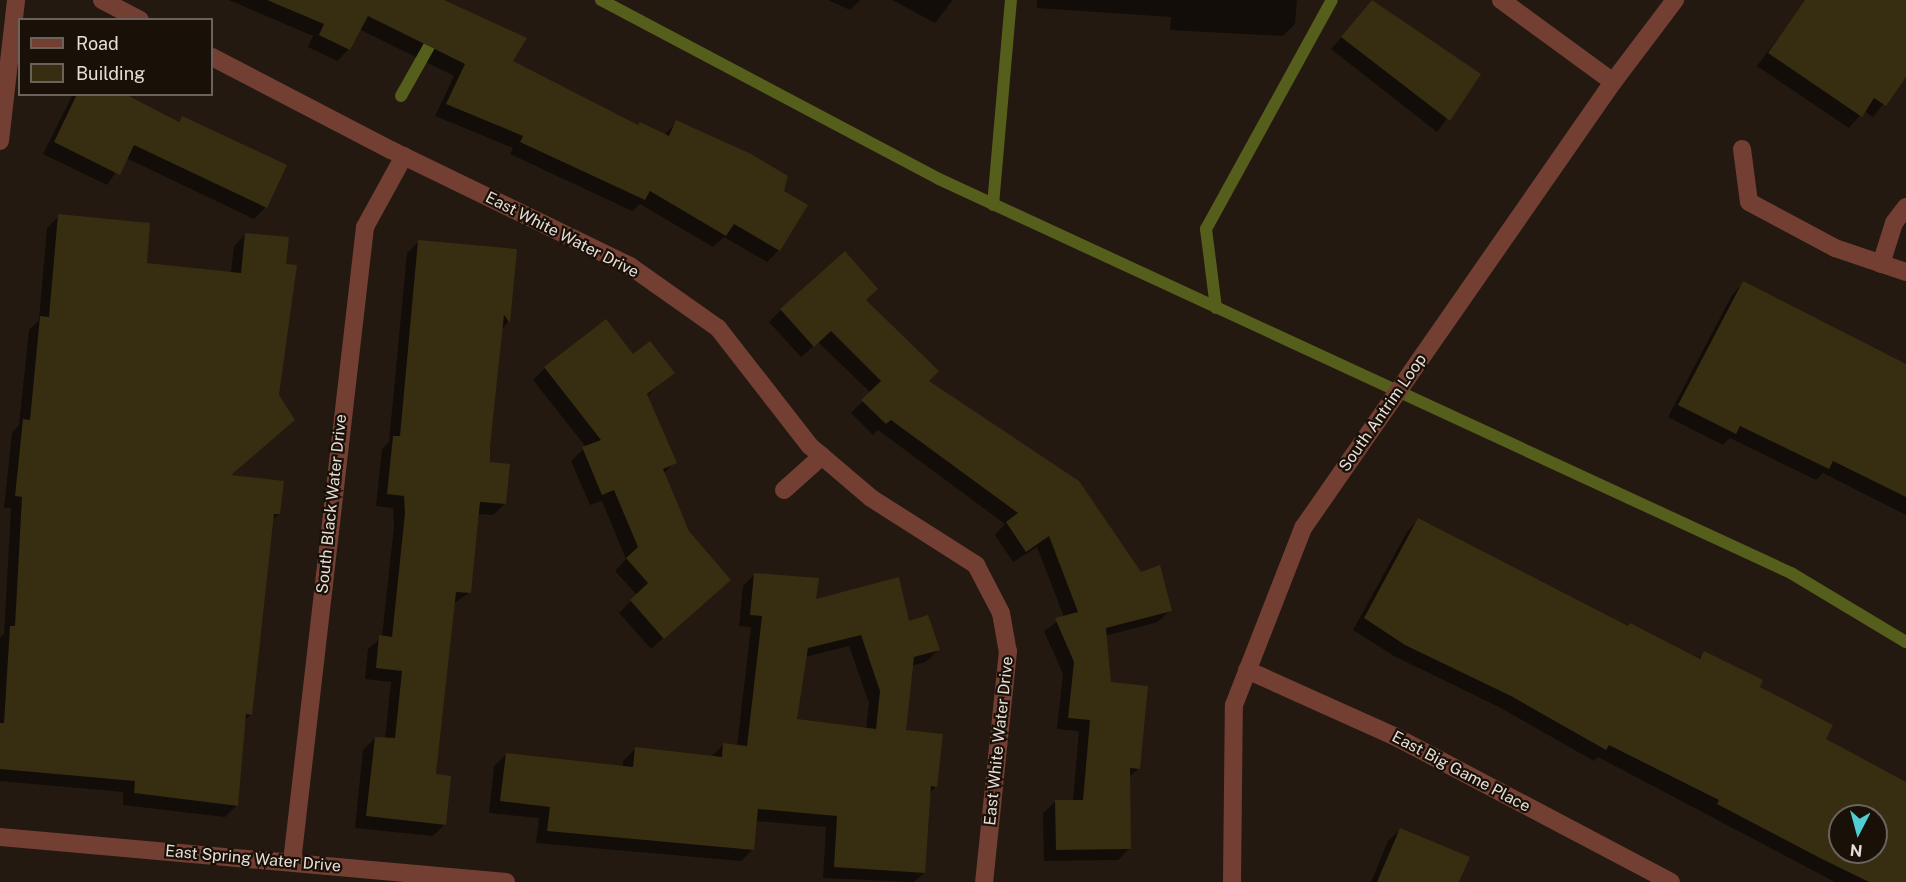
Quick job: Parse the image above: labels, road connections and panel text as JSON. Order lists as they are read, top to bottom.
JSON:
{
  "streets": {
    "street": [
      "East White Water Drive",
      "South Antrim Loop",
      "South Black Water Drive",
      "East Big Game Place",
      "East Spring Water Drive"
    ]
  },
  "crossings": [
    ["East White Water Drive", "South Black Water Drive"],
    ["South Antrim Loop", "East Big Game Place"],
    ["South Black Water Drive", "East Spring Water Drive"]
  ],
  "legend": ["Road", "Building"],
  "north": "bottom"
}
